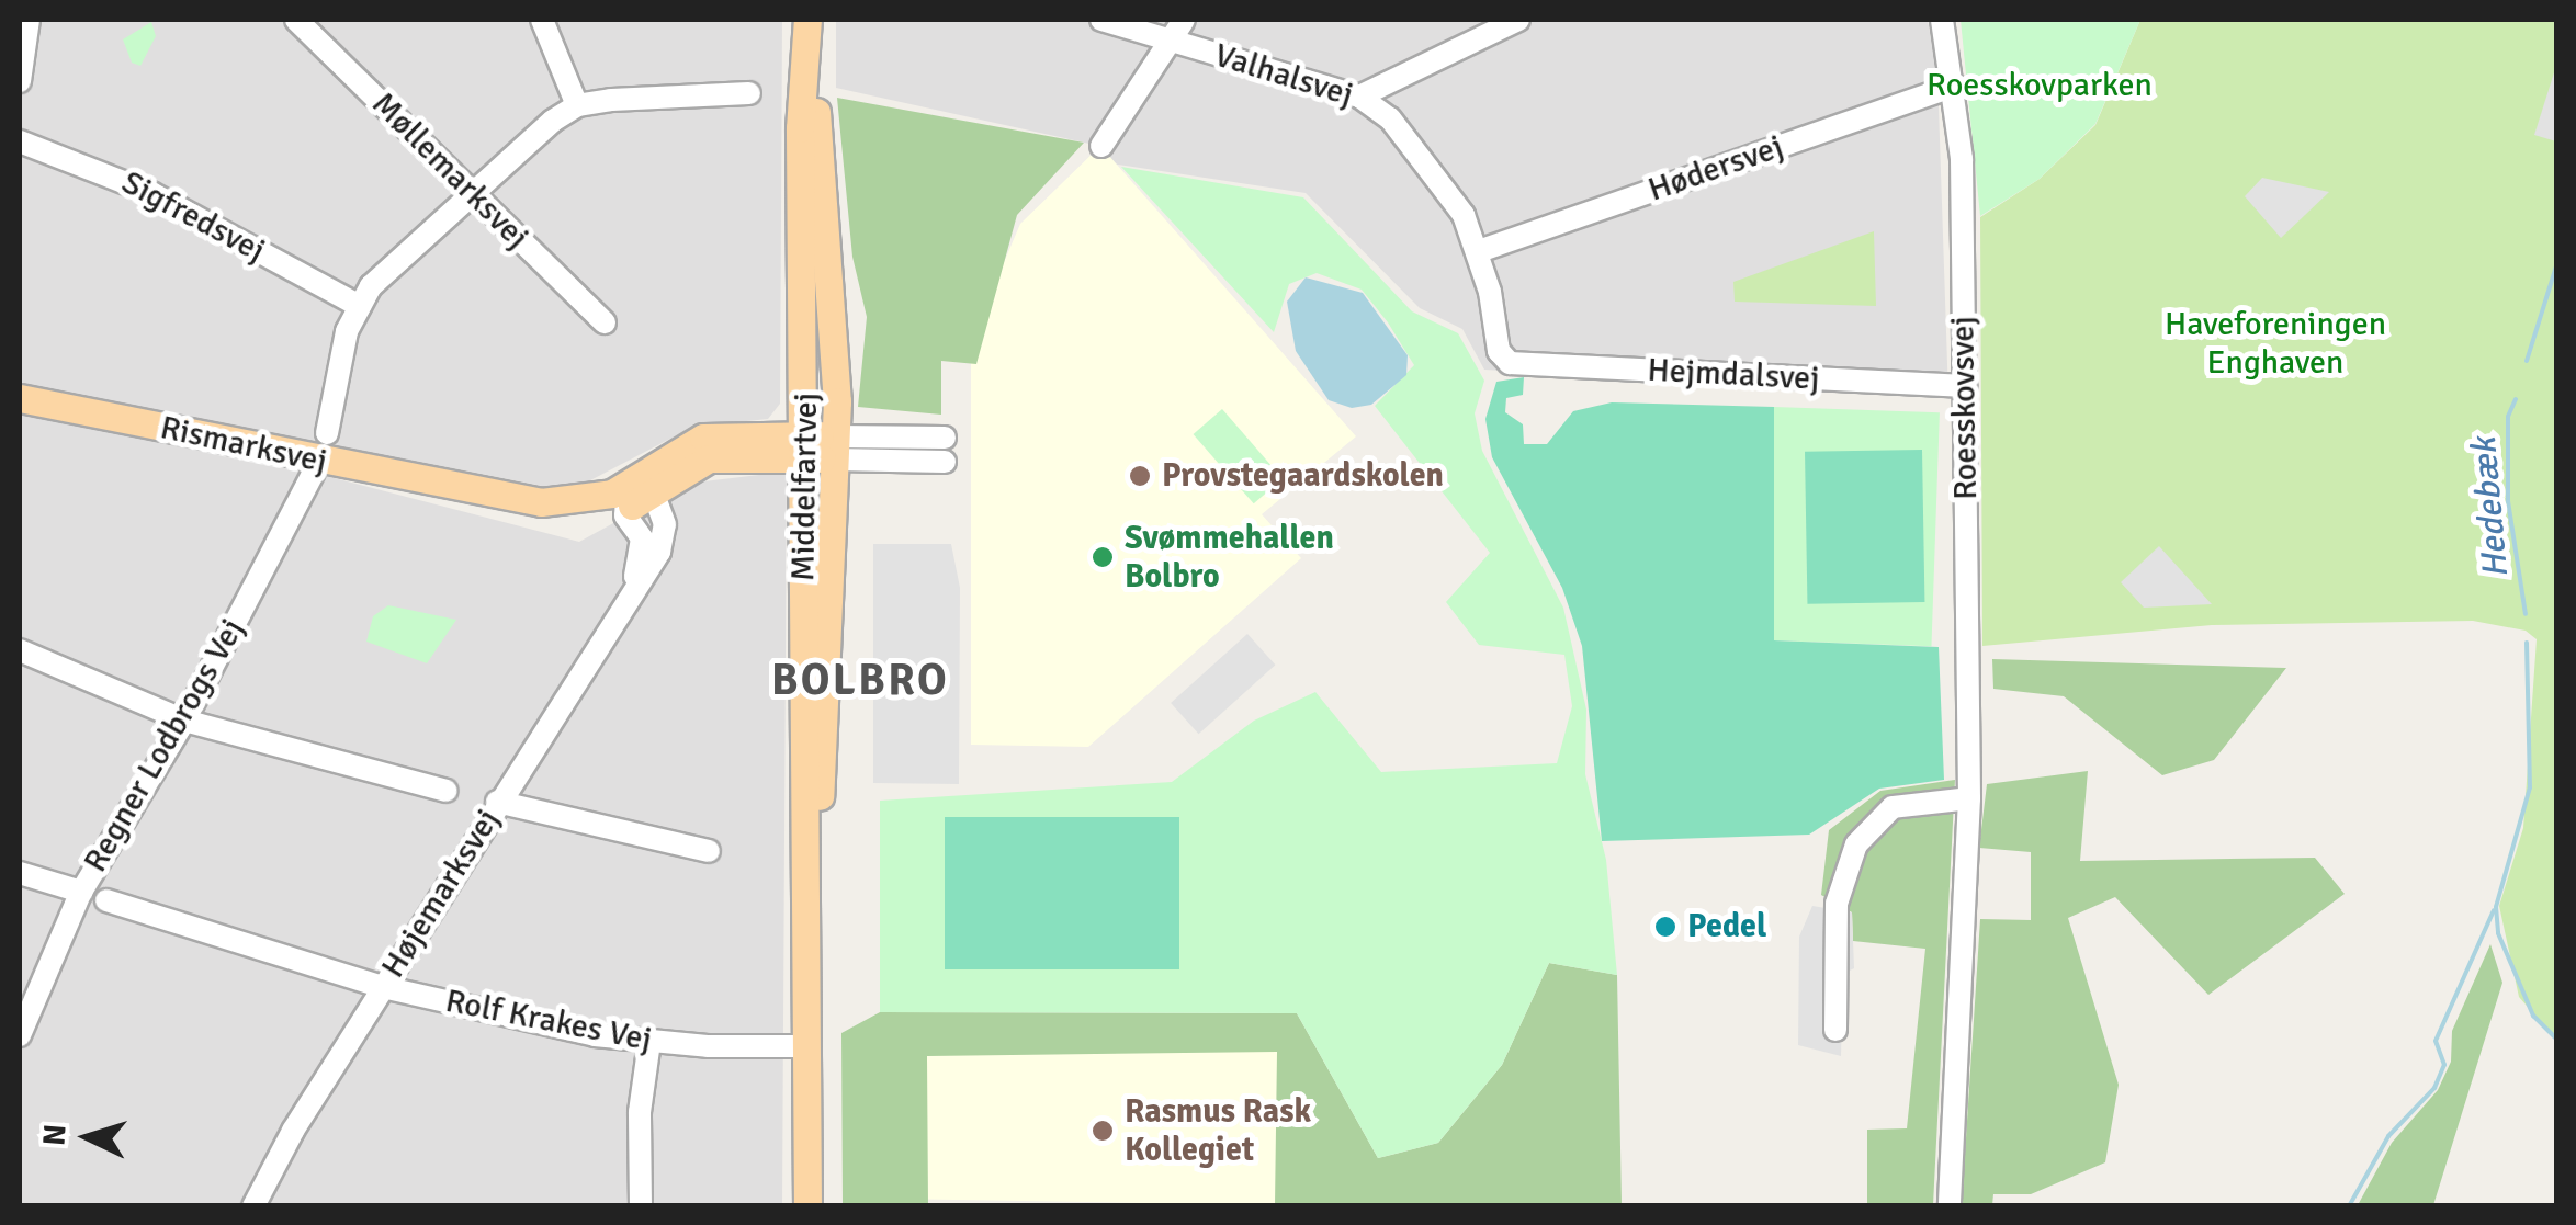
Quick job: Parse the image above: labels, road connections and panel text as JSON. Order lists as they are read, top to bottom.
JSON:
{
  "streets": {
    "main road": ["Rismarksvej", "Middelfartvej"],
    "street": [
      "Valhalsvej",
      "Hødersvej",
      "Møllemarksvej",
      "Sigfredsvej",
      "Hejmdalsvej",
      "Roesskovsvej",
      "Regner Lodbrogs Vej",
      "Højemarksvej",
      "Rolf Krakes Vej"
    ]
  },
  "crossings": [
    ["Valhalsvej", "Hødersvej"],
    ["Valhalsvej", "Hejmdalsvej"],
    ["Hødersvej", "Roesskovsvej"],
    ["Møllemarksvej", "Regner Lodbrogs Vej"],
    ["Sigfredsvej", "Regner Lodbrogs Vej"],
    ["Hejmdalsvej", "Roesskovsvej"],
    ["Rismarksvej", "Middelfartvej"],
    ["Rismarksvej", "Regner Lodbrogs Vej"],
    ["Rismarksvej", "Højemarksvej"],
    ["Middelfartvej", "Rolf Krakes Vej"],
    ["Højemarksvej", "Rolf Krakes Vej"]
  ],
  "districts": ["BOLBRO"],
  "water": ["Hedebæk"],
  "parks": ["Roesskovparken", "Haveforeningen Enghaven"],
  "places": [
    "Provstegaardskolen",
    "Svømmehallen Bolbro",
    "Pedel",
    "Rasmus Rask Kollegiet"
  ],
  "north": "left"
}
